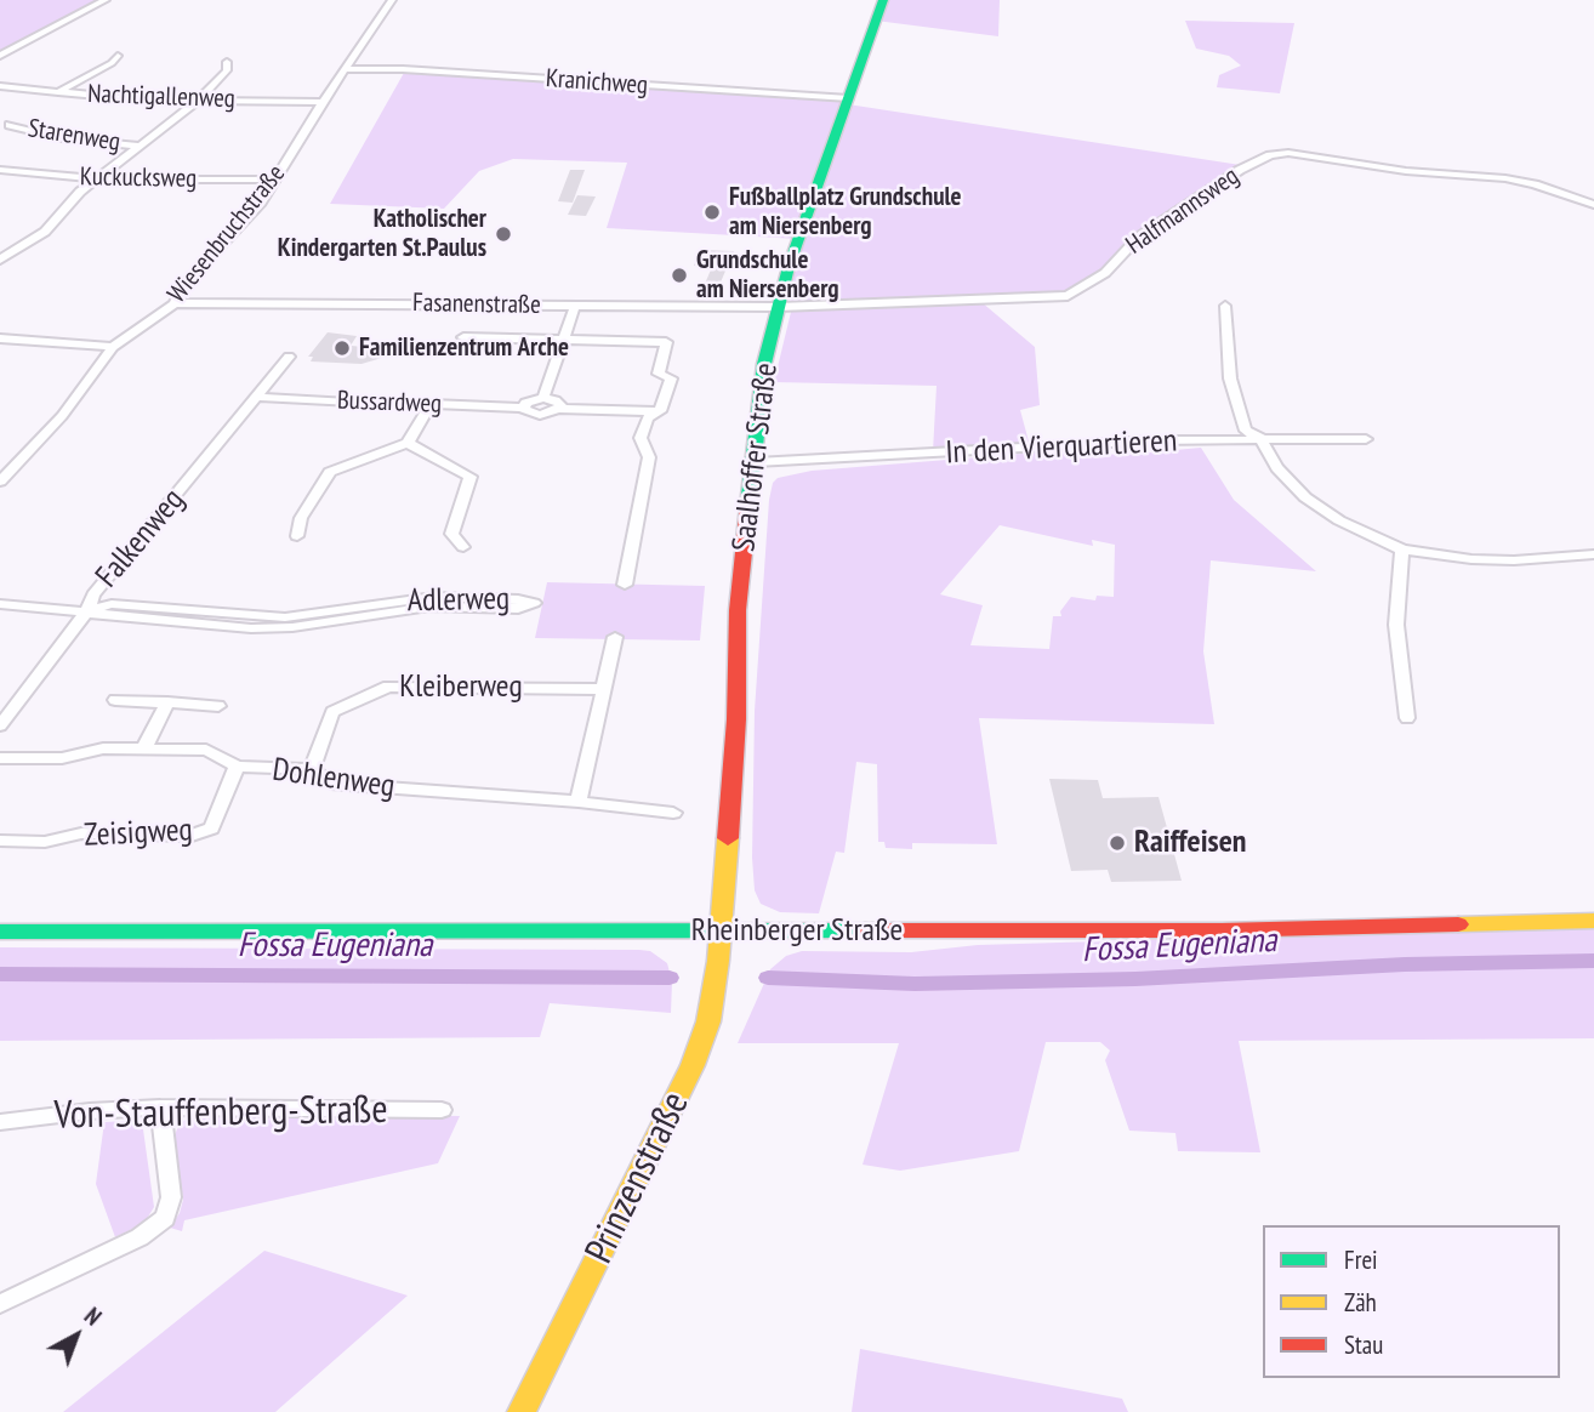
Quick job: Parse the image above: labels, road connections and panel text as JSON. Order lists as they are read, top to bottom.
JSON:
{
  "streets": {
    "main road": ["Saalhoffer Straße", "Rheinberger Straße", "Prinzenstraße"],
    "street": [
      "Kranichweg",
      "Nachtigallenweg",
      "Starenweg",
      "Kuckucksweg",
      "Halfmannsweg",
      "Wiesenbruchstraße",
      "Fasanenstraße",
      "Bussardweg",
      "In den Vierquartieren",
      "Falkenweg",
      "Adlerweg",
      "Kleiberweg",
      "Dohlenweg",
      "Zeisigweg",
      "Von-Stauffenberg-Straße"
    ]
  },
  "crossings": [
    ["Kranichweg", "Wiesenbruchstraße"],
    ["Kranichweg", "Saalhoffer Straße"],
    ["Nachtigallenweg", "Wiesenbruchstraße"],
    ["Kuckucksweg", "Wiesenbruchstraße"],
    ["Halfmannsweg", "Fasanenstraße"],
    ["Halfmannsweg", "Saalhoffer Straße"],
    ["Wiesenbruchstraße", "Fasanenstraße"],
    ["Fasanenstraße", "Saalhoffer Straße"],
    ["Bussardweg", "Falkenweg"],
    ["In den Vierquartieren", "Saalhoffer Straße"],
    ["Saalhoffer Straße", "Rheinberger Straße"],
    ["Saalhoffer Straße", "Prinzenstraße"],
    ["Falkenweg", "Adlerweg"],
    ["Kleiberweg", "Dohlenweg"],
    ["Dohlenweg", "Zeisigweg"],
    ["Rheinberger Straße", "Prinzenstraße"]
  ],
  "water": ["Fossa Eugeniana"],
  "places": [
    "Fußballplatz Grundschule am Niersenberg",
    "Katholischer Kindergarten St.Paulus",
    "Grundschule am Niersenberg",
    "Familienzentrum Arche",
    "Raiffeisen"
  ],
  "legend": ["Frei", "Zäh", "Stau"],
  "north": "top right"
}
